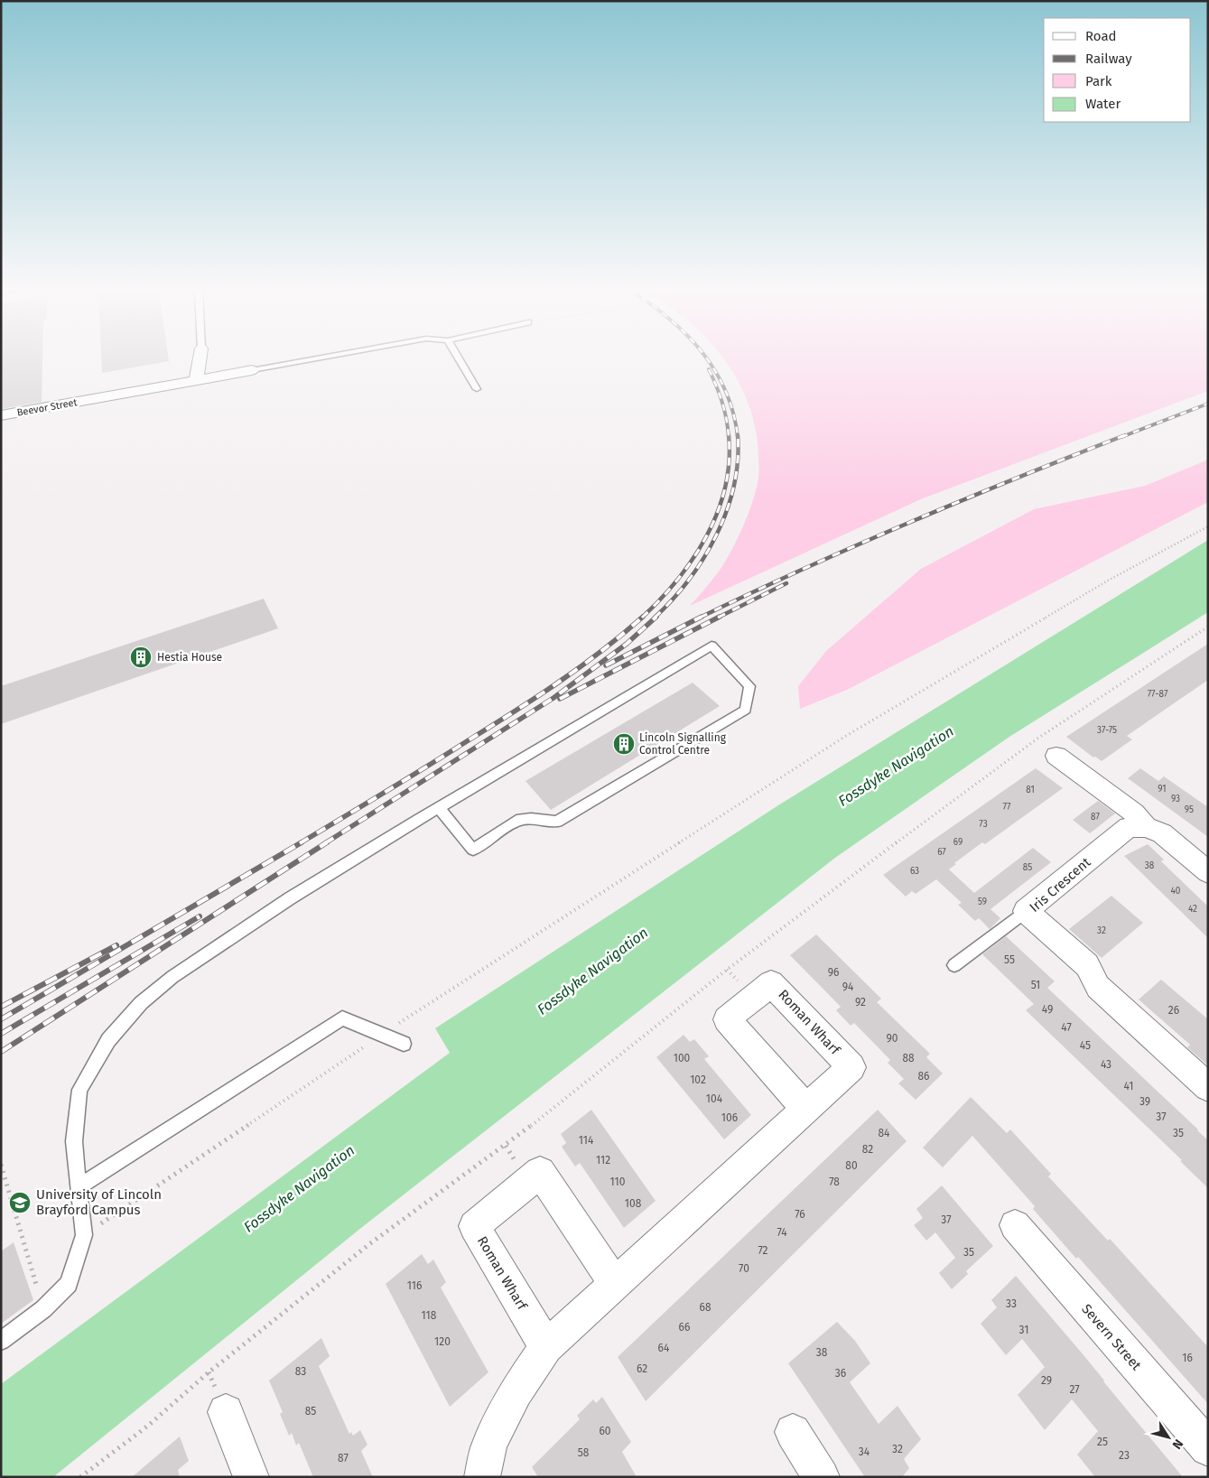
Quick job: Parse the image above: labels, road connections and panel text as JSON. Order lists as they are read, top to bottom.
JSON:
{
  "streets": {
    "street": [
      "Beevor Street",
      "Iris Crescent",
      "Roman Wharf",
      "Severn Street"
    ]
  },
  "water": ["Fossdyke Navigation"],
  "places": {
    "building": ["Hestia House", "Lincoln Signalling Control Centre"],
    "school or university": ["University of Lincoln Brayford Campus"]
  },
  "house_numbers": [
    "77-87",
    "37-75",
    "91",
    "81",
    "93",
    "77",
    "95",
    "87",
    "73",
    "69",
    "67",
    "38",
    "85",
    "63",
    "40",
    "59",
    "42",
    "32",
    "55",
    "96",
    "51",
    "94",
    "92",
    "49",
    "26",
    "47",
    "90",
    "45",
    "100",
    "88",
    "43",
    "86",
    "102",
    "41",
    "104",
    "39",
    "37",
    "106",
    "84",
    "35",
    "114",
    "82",
    "112",
    "80",
    "110",
    "78",
    "108",
    "76",
    "37",
    "74",
    "72",
    "35",
    "70",
    "116",
    "33",
    "68",
    "118",
    "66",
    "31",
    "120",
    "64",
    "38",
    "16",
    "62",
    "83",
    "36",
    "29",
    "27",
    "85",
    "60",
    "25",
    "32",
    "34",
    "58",
    "23",
    "87"
  ],
  "legend": [
    "Road",
    "Railway",
    "Park",
    "Water"
  ],
  "north": "bottom right"
}
